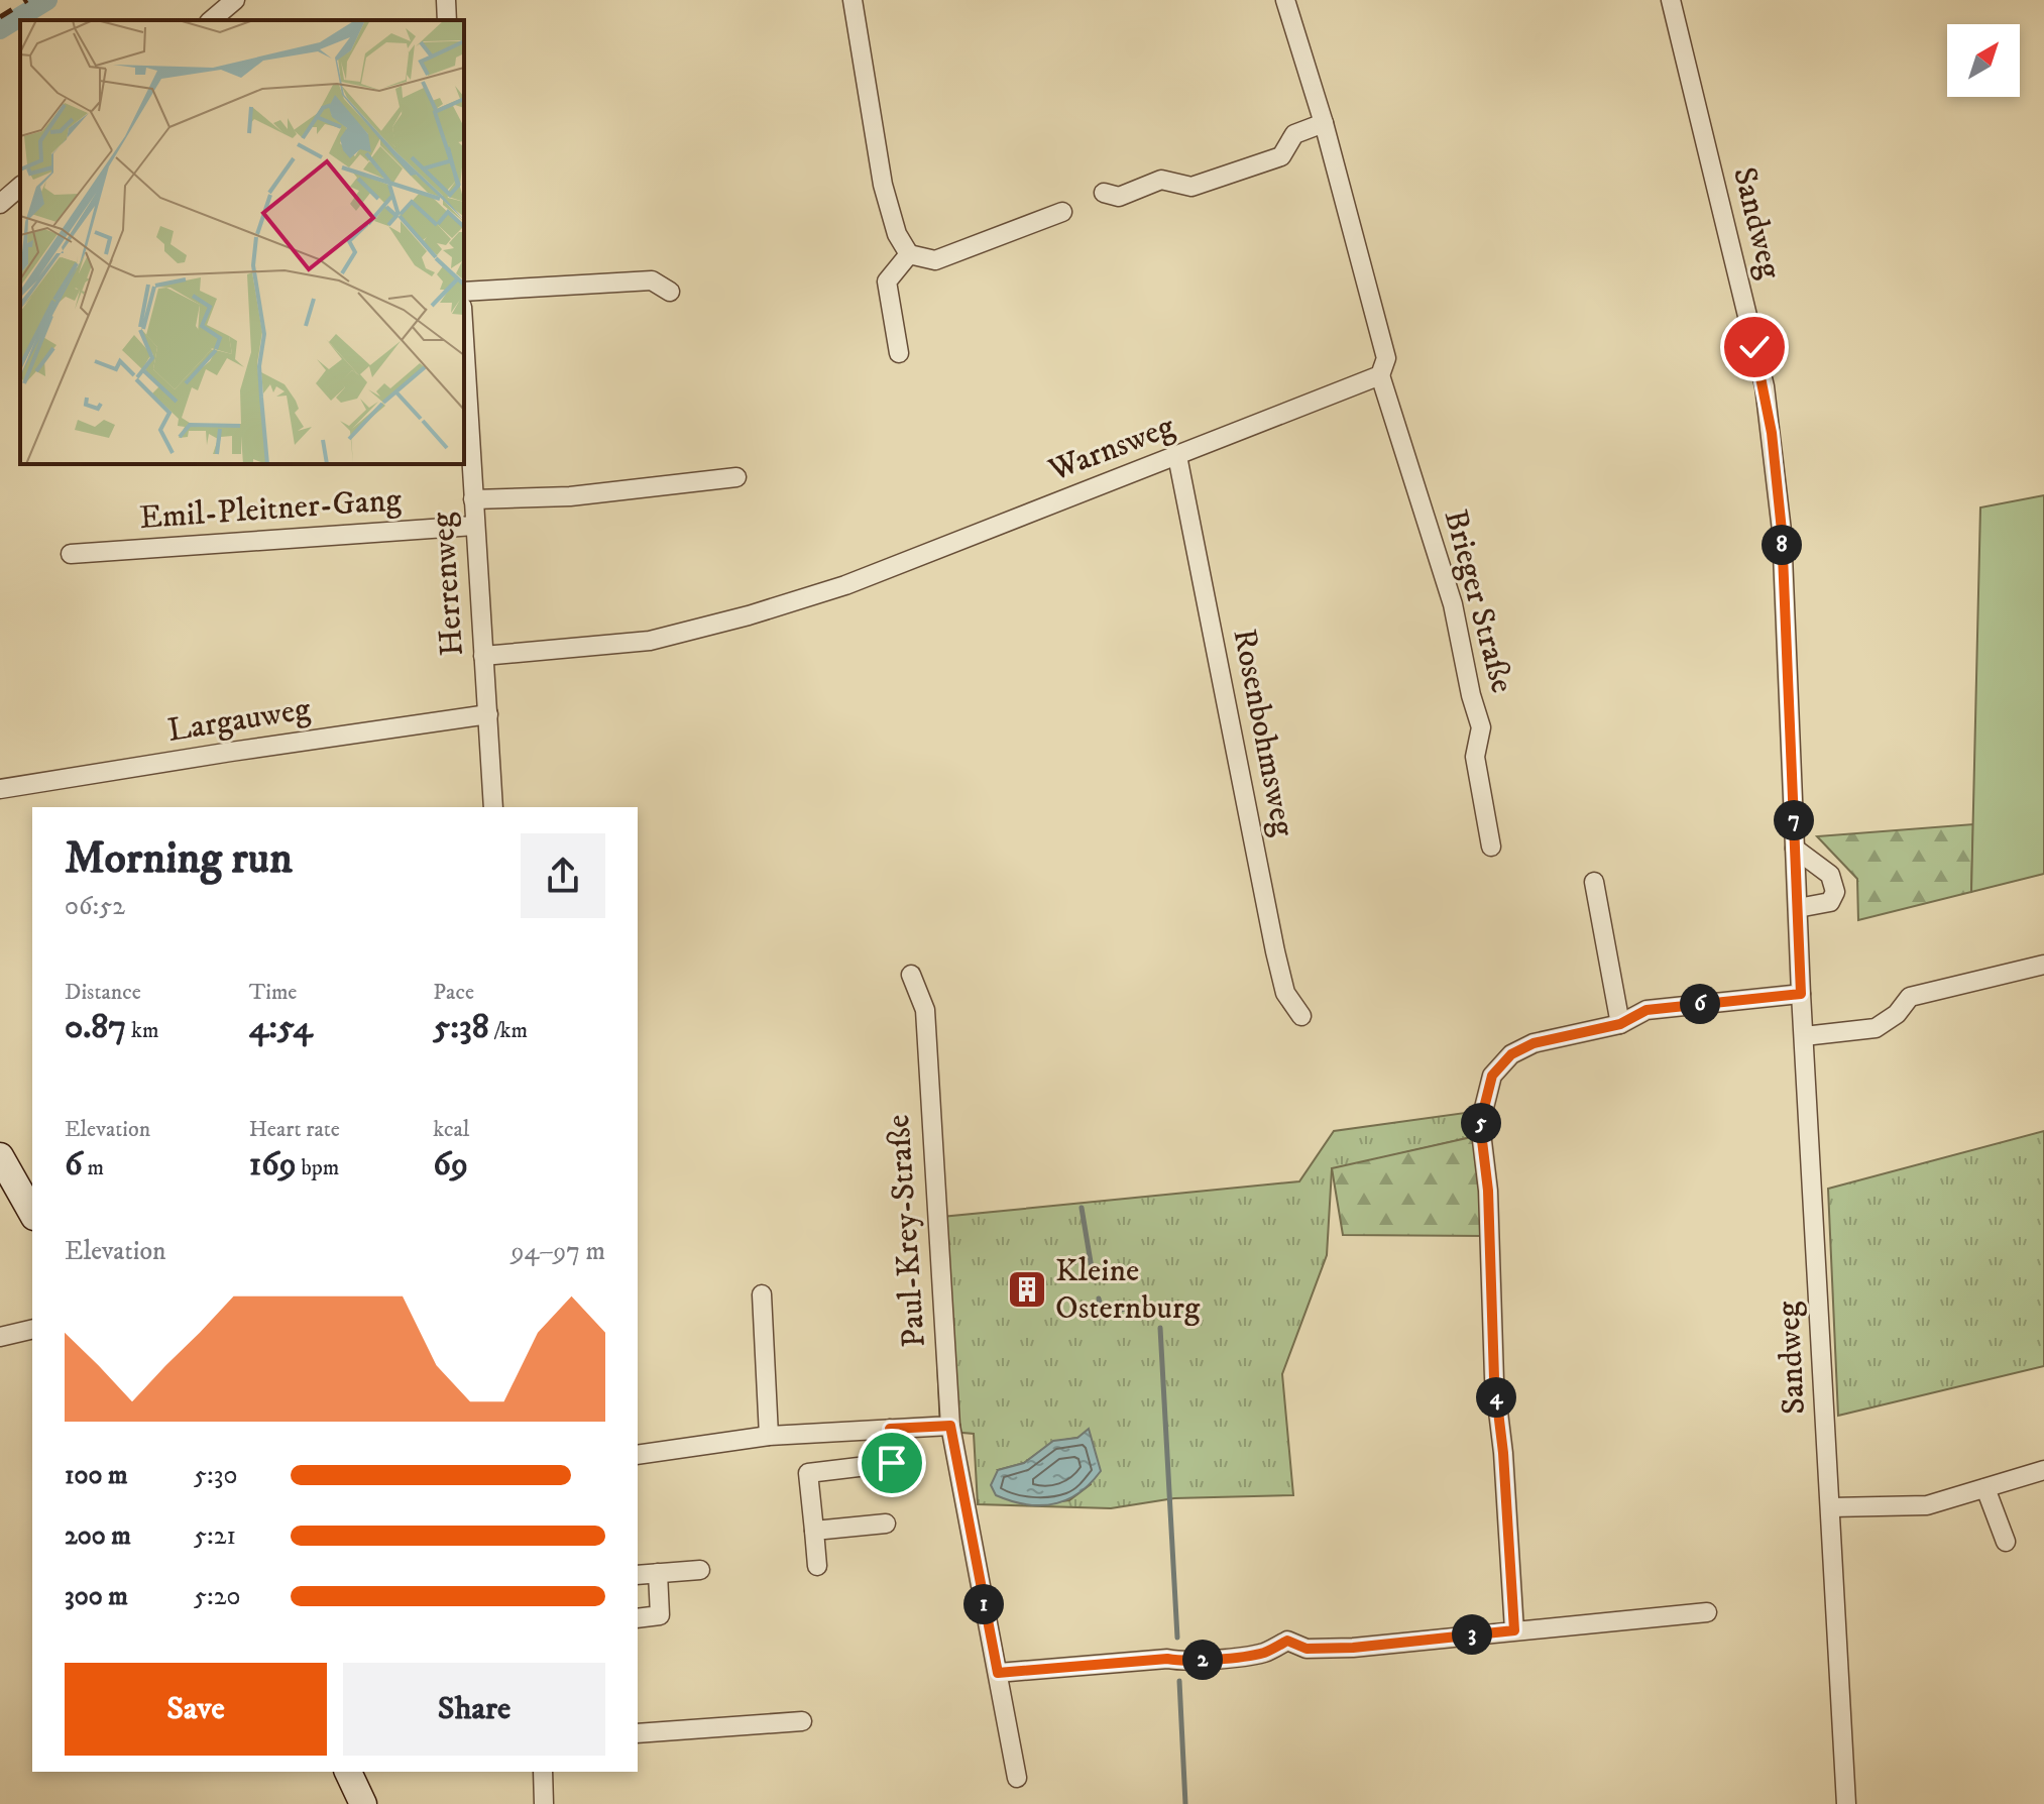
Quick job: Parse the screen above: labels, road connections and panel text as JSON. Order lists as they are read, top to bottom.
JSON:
{
  "streets": {
    "street": [
      "Sandweg",
      "Warnsweg",
      "Emil-Pleitner-Gang",
      "Herrenweg",
      "Brieger Straße",
      "Largauweg",
      "Rosenbohmsweg",
      "Paul-Krey-Straße"
    ]
  },
  "crossings": [
    ["Warnsweg", "Herrenweg"],
    ["Warnsweg", "Brieger Straße"],
    ["Warnsweg", "Rosenbohmsweg"],
    ["Emil-Pleitner-Gang", "Herrenweg"],
    ["Herrenweg", "Largauweg"]
  ],
  "places": {
    "building": ["Kleine Osternburg"]
  },
  "north": "top right",
  "page": {
    "pins": [
      "8",
      "7",
      "6",
      "5",
      "4",
      "1",
      "3",
      "2"
    ],
    "heading": ["Morning run", "06:52"],
    "stats": [
      ["Distance", "0.87 km"],
      ["Time", "4:54"],
      ["Pace", "5:38 /km"],
      ["Elevation", "6 m"],
      ["Heart rate", "169 bpm"],
      ["kcal", "69"]
    ],
    "chart": ["Elevation", "94–97 m"],
    "list": [
      {
        "name": "100 m",
        "note": "5:30"
      },
      {
        "name": "200 m",
        "note": "5:21"
      },
      {
        "name": "300 m",
        "note": "5:20"
      }
    ],
    "buttons": ["Save", "Share"]
  }
}
